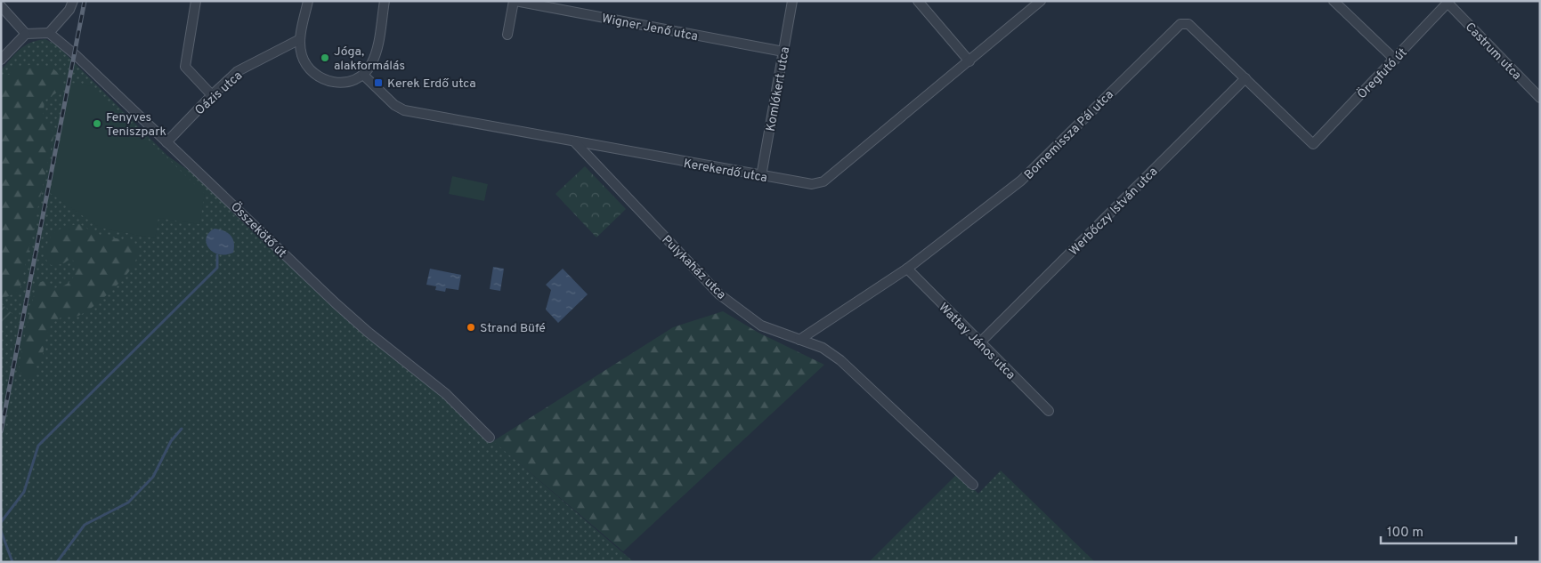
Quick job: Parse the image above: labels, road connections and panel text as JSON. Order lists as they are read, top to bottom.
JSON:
{
  "streets": {
    "street": [
      "Wigner Jenő utca",
      "Castrum utca",
      "Öregfutó út",
      "Komlókert utca",
      "Oázis utca",
      "Bornemissza Pál utca",
      "Kerekerdő utca",
      "Werbőczy István utca",
      "Összekötő út",
      "Pulykaház utca",
      "Wattay János utca"
    ]
  },
  "crossings": [
    ["Wigner Jenő utca", "Komlókert utca"],
    ["Castrum utca", "Öregfutó út"],
    ["Öregfutó út", "Bornemissza Pál utca"],
    ["Komlókert utca", "Kerekerdő utca"],
    ["Oázis utca", "Összekötő út"],
    ["Bornemissza Pál utca", "Werbőczy István utca"],
    ["Bornemissza Pál utca", "Pulykaház utca"],
    ["Bornemissza Pál utca", "Wattay János utca"],
    ["Kerekerdő utca", "Pulykaház utca"],
    ["Werbőczy István utca", "Wattay János utca"]
  ],
  "places": {
    "other": ["Jóga, alakformálás", "Fenyves Teniszpark", "Strand Büfé"],
    "transit": ["Kerek Erdő utca"]
  },
  "scale_bar": "100 m"
}
